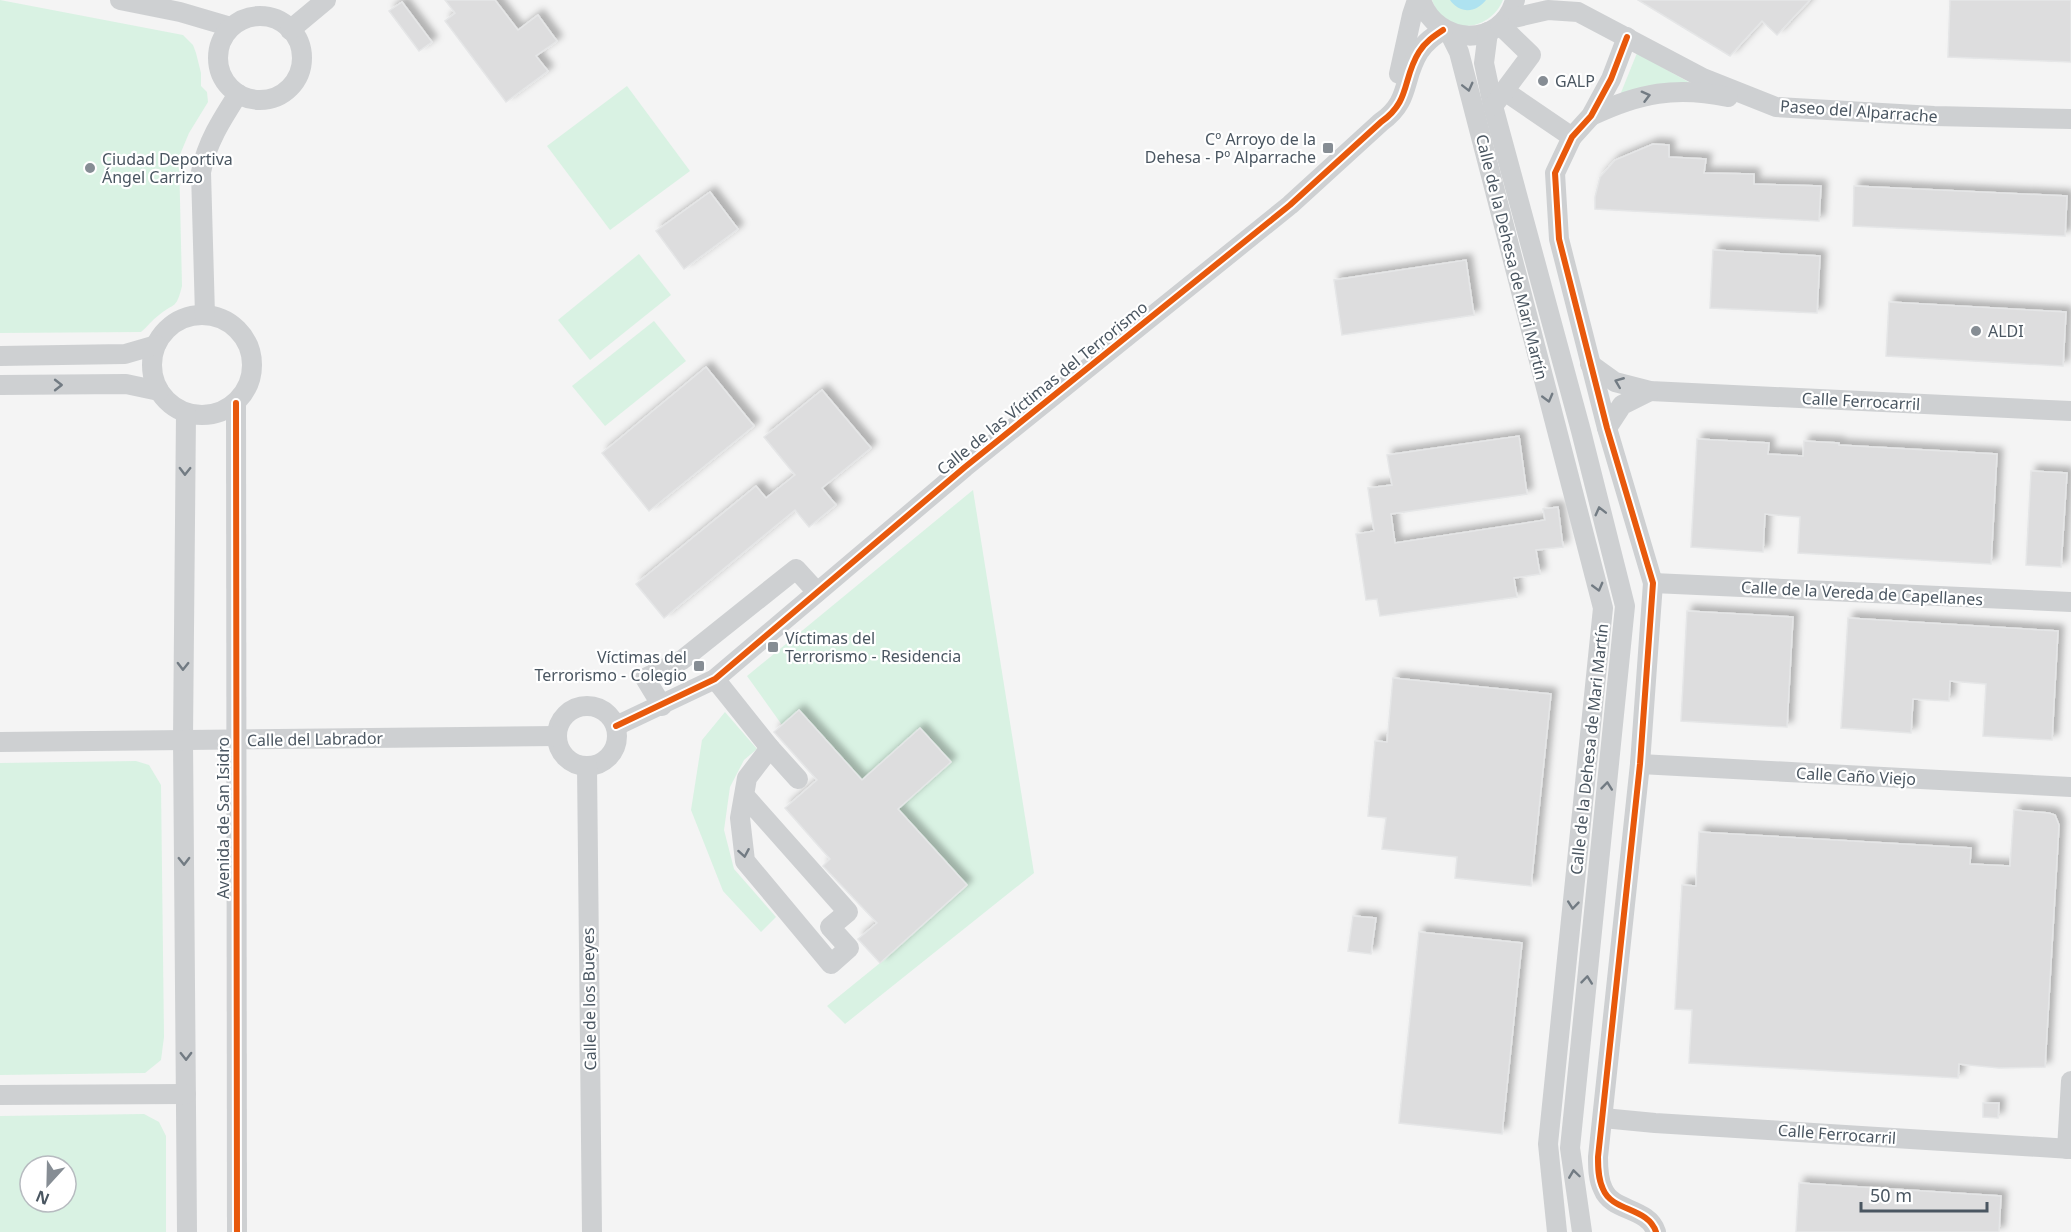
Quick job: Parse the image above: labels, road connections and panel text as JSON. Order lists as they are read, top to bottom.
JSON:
{
  "streets": {
    "street": [
      "Paseo del Alparrache",
      "Calle de la Dehesa de Mari Martín",
      "Calle de las Víctimas del Terrorismo",
      "Calle Ferrocarril",
      "Calle de la Vereda de Capellanes",
      "Calle del Labrador",
      "Calle Caño Viejo",
      "Avenida de San Isidro",
      "Calle de los Bueyes"
    ]
  },
  "crossings": [
    ["Paseo del Alparrache", "Calle de la Dehesa de Mari Martín"],
    ["Paseo del Alparrache", "Calle de las Víctimas del Terrorismo"],
    ["Calle de la Dehesa de Mari Martín", "Calle de las Víctimas del Terrorismo"],
    ["Calle de las Víctimas del Terrorismo", "Calle del Labrador"],
    ["Calle de las Víctimas del Terrorismo", "Calle de los Bueyes"],
    ["Calle del Labrador", "Avenida de San Isidro"],
    ["Calle del Labrador", "Calle de los Bueyes"]
  ],
  "places": {
    "other": ["GALP", "Ciudad Deportiva Ángel Carrizo", "ALDI"],
    "transit": ["Cº Arroyo de la Dehesa - Pº Alparrache", "Víctimas del Terrorismo - Residencia", "Víctimas del Terrorismo - Colegio"]
  },
  "scale_bar": "50 m",
  "north": "bottom"
}
